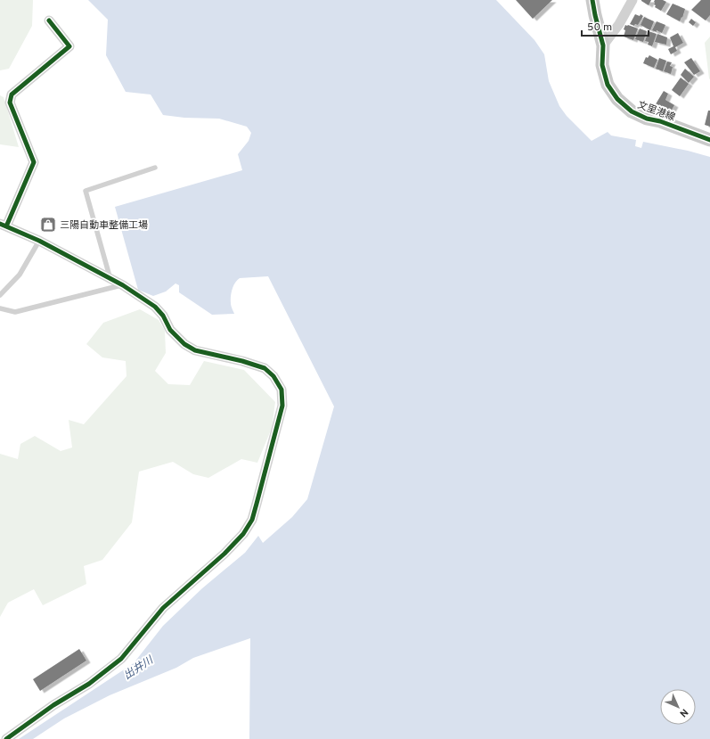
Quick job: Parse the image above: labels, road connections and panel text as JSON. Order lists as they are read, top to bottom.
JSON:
{
  "streets": {
    "main road": ["文里港線"]
  },
  "water": ["出井川"],
  "places": {
    "shop": ["三陽自動車整備工場"]
  },
  "scale_bar": "50 m",
  "north": "bottom right"
}
